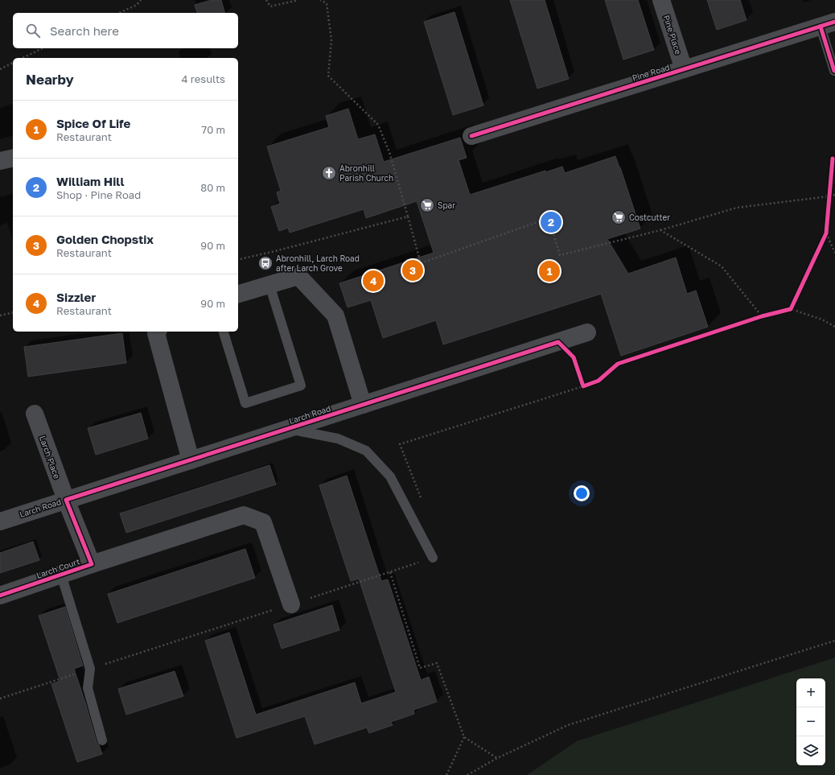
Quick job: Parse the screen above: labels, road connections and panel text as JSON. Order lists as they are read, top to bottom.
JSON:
{
  "streets": {
    "street": [
      "Pine Place",
      "Pine Road",
      "Larch Road",
      "Larch Place",
      "Larch Court"
    ]
  },
  "crossings": [
    ["Pine Place", "Pine Road"],
    ["Larch Road", "Larch Place"],
    ["Larch Road", "Larch Court"],
    ["Larch Place", "Larch Court"]
  ],
  "places": {
    "church": ["Abronhill Parish Church"],
    "supermarket": ["Spar", "Costcutter"],
    "bus stop": ["Abronhill, Larch Road after Larch Grove"]
  },
  "page": {
    "search": "Search here",
    "heading": ["Nearby", "4 results"],
    "list": [
      {
        "mark": "1",
        "name": "Spice Of Life",
        "note": "Restaurant",
        "value": "70 m"
      },
      {
        "mark": "2",
        "name": "William Hill",
        "note": "Shop · Pine Road",
        "value": "80 m"
      },
      {
        "mark": "3",
        "name": "Golden Chopstix",
        "note": "Restaurant",
        "value": "90 m"
      },
      {
        "mark": "4",
        "name": "Sizzler",
        "note": "Restaurant",
        "value": "90 m"
      }
    ],
    "pins": [
      "2",
      "3",
      "1",
      "4"
    ],
    "map_buttons": ["+", "−"]
  }
}
